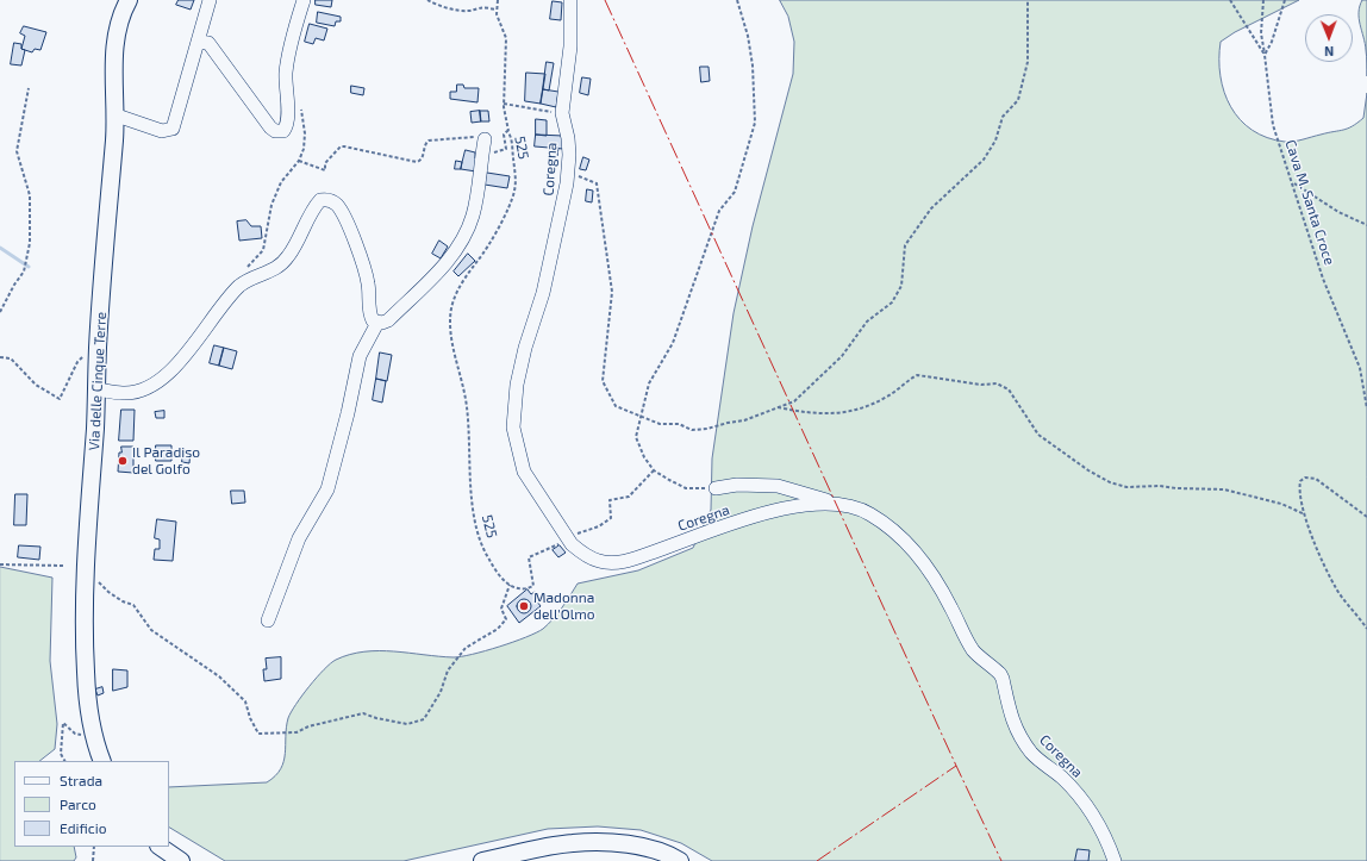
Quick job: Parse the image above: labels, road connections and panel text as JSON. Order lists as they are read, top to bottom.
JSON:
{
  "streets": {
    "main road": ["Via delle Cinque Terre"],
    "street": ["Coregna"],
    "path": ["525", "Cava M. Santa Croce"]
  },
  "places": ["Il Paradiso del Golfo", "Madonna dell'Olmo"],
  "legend": ["Strada", "Parco", "Edificio"],
  "north": "bottom"
}
